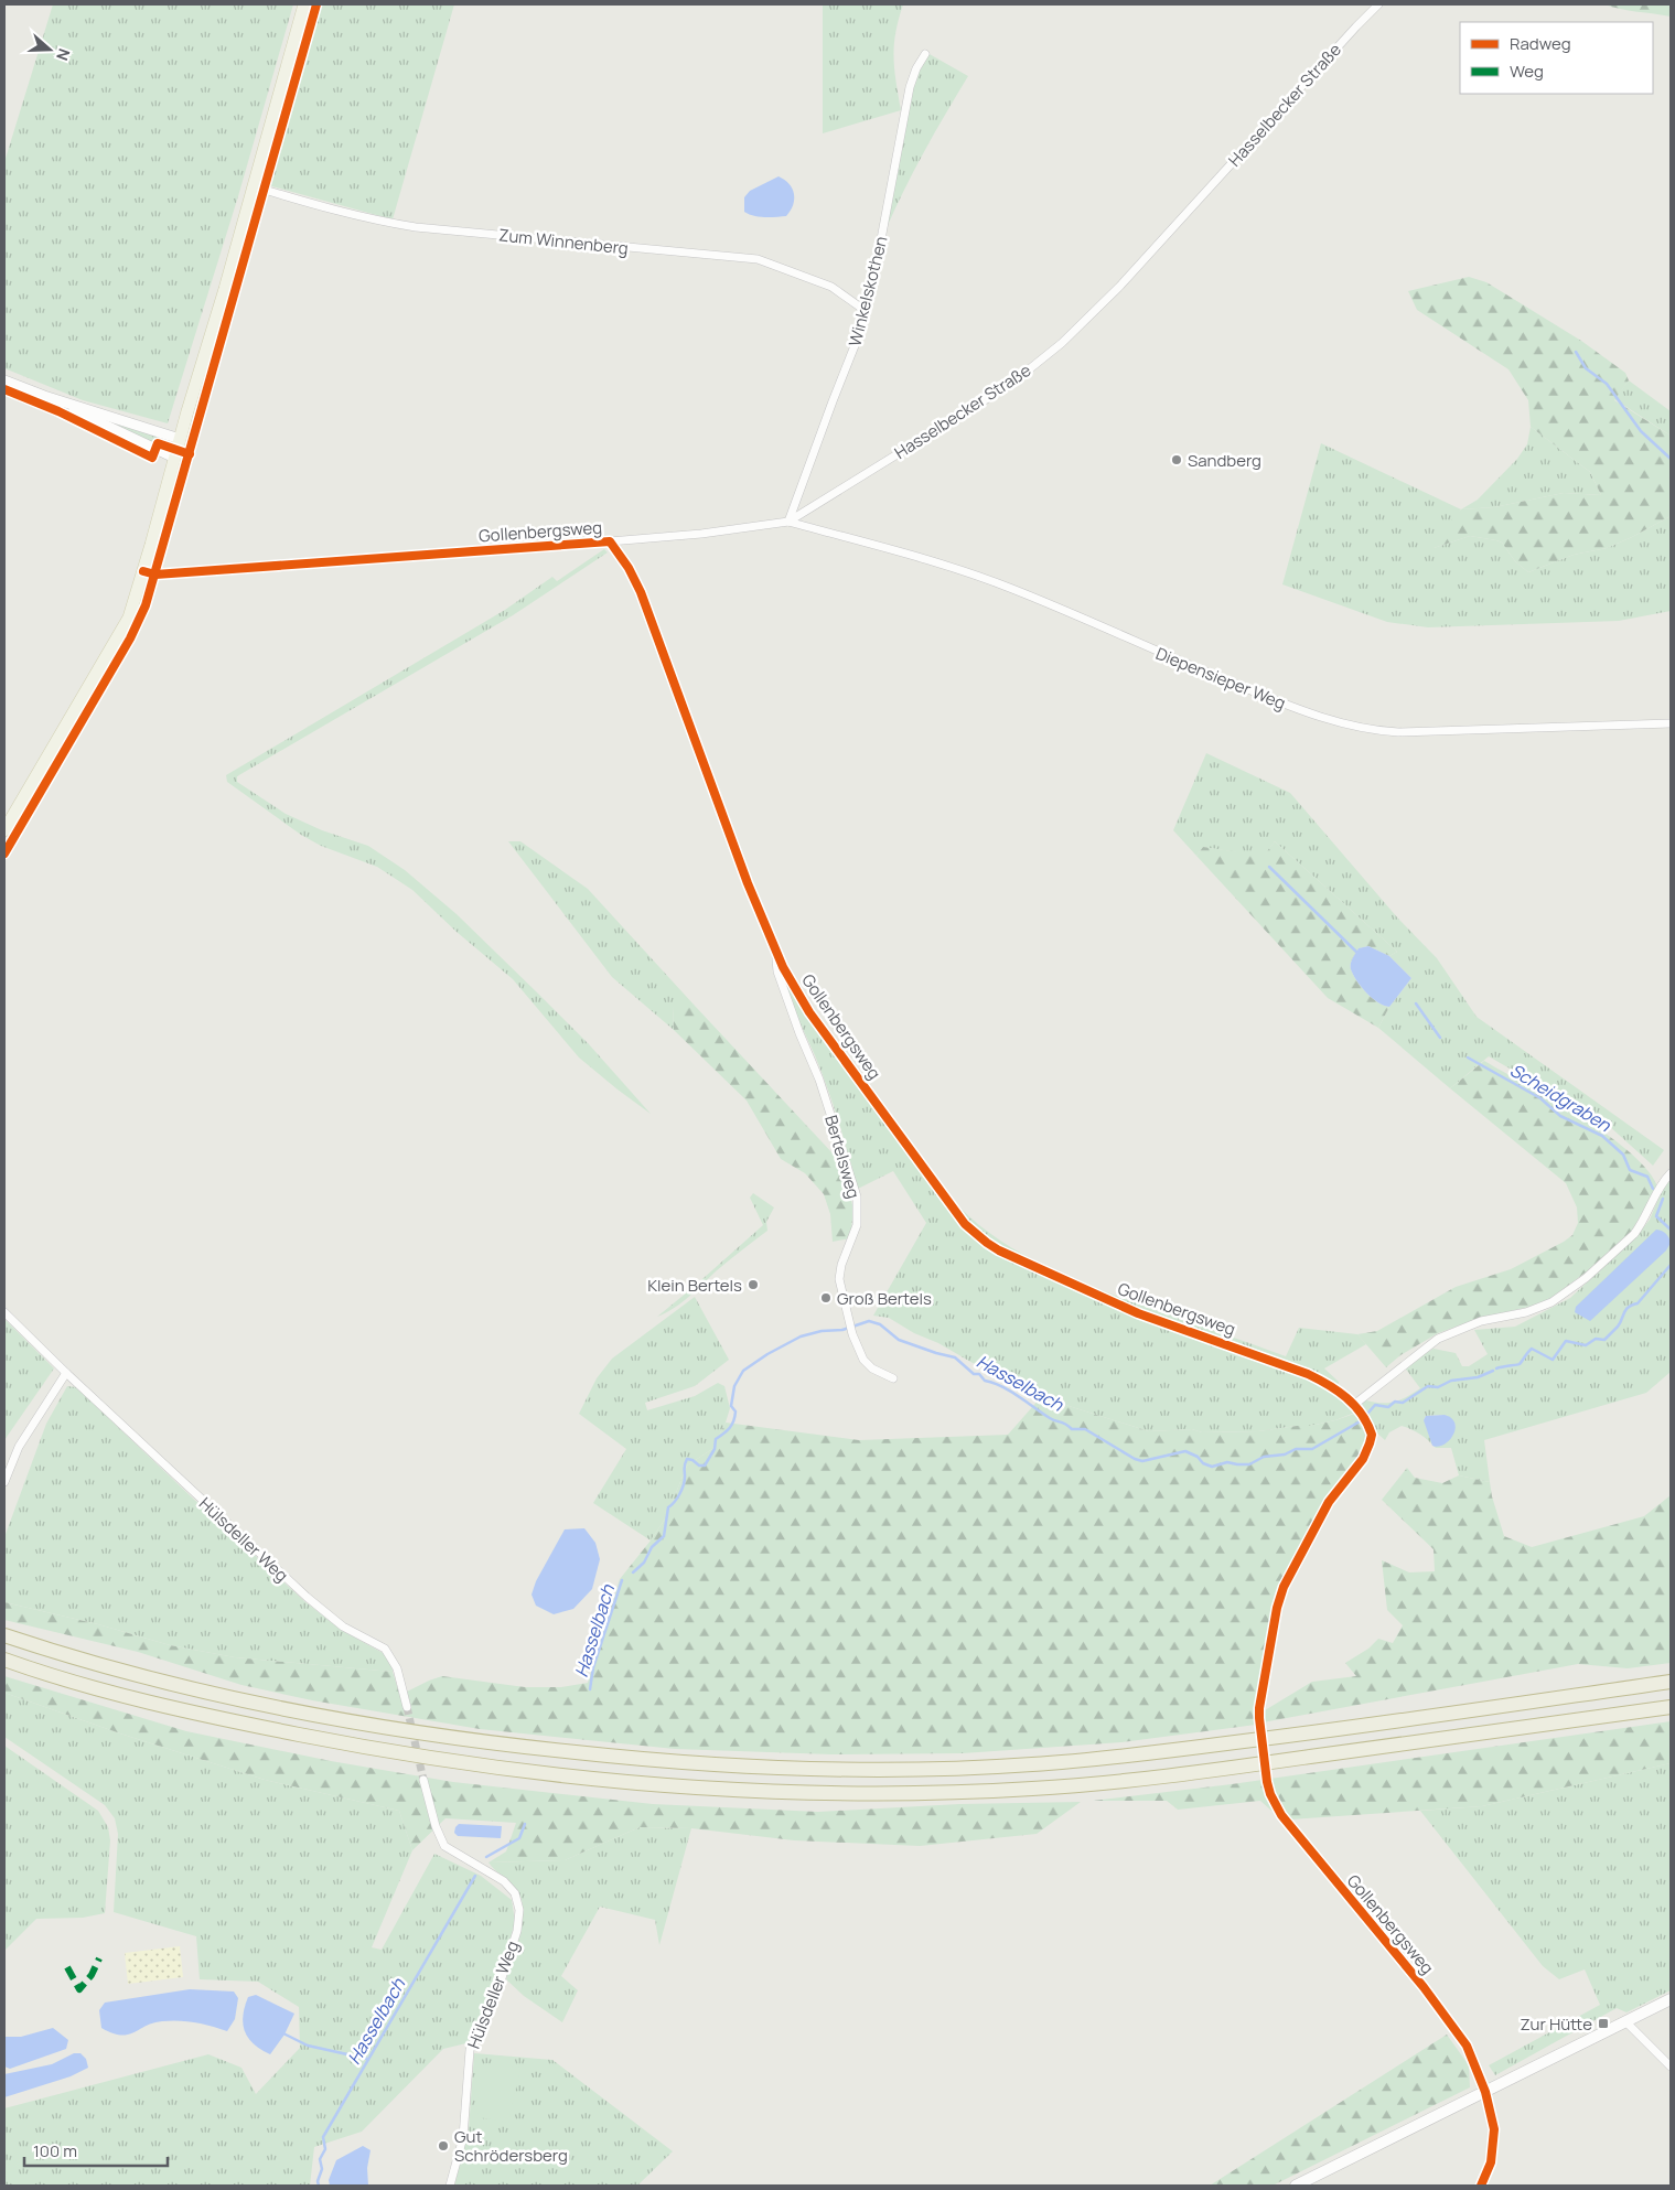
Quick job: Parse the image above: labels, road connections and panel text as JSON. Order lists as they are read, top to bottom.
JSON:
{
  "streets": {
    "street": [
      "Hasselbecker Straße",
      "Zum Winnenberg",
      "Winkelskothen",
      "Gollenbergsweg",
      "Diepensieper Weg",
      "Bertelsweg",
      "Hülsdeller Weg"
    ]
  },
  "crossings": [
    ["Hasselbecker Straße", "Winkelskothen"],
    ["Hasselbecker Straße", "Gollenbergsweg"],
    ["Hasselbecker Straße", "Diepensieper Weg"],
    ["Zum Winnenberg", "Winkelskothen"],
    ["Winkelskothen", "Diepensieper Weg"],
    ["Gollenbergsweg", "Bertelsweg"]
  ],
  "water": ["Scheidgraben", "Hasselbach"],
  "places": {
    "other": [
      "Sandberg",
      "Klein Bertels",
      "Groß Bertels",
      "Gut Schrödersberg"
    ],
    "transit": ["Zur Hütte"]
  },
  "legend": ["Radweg", "Weg"],
  "scale_bar": "100 m",
  "north": "right"
}
